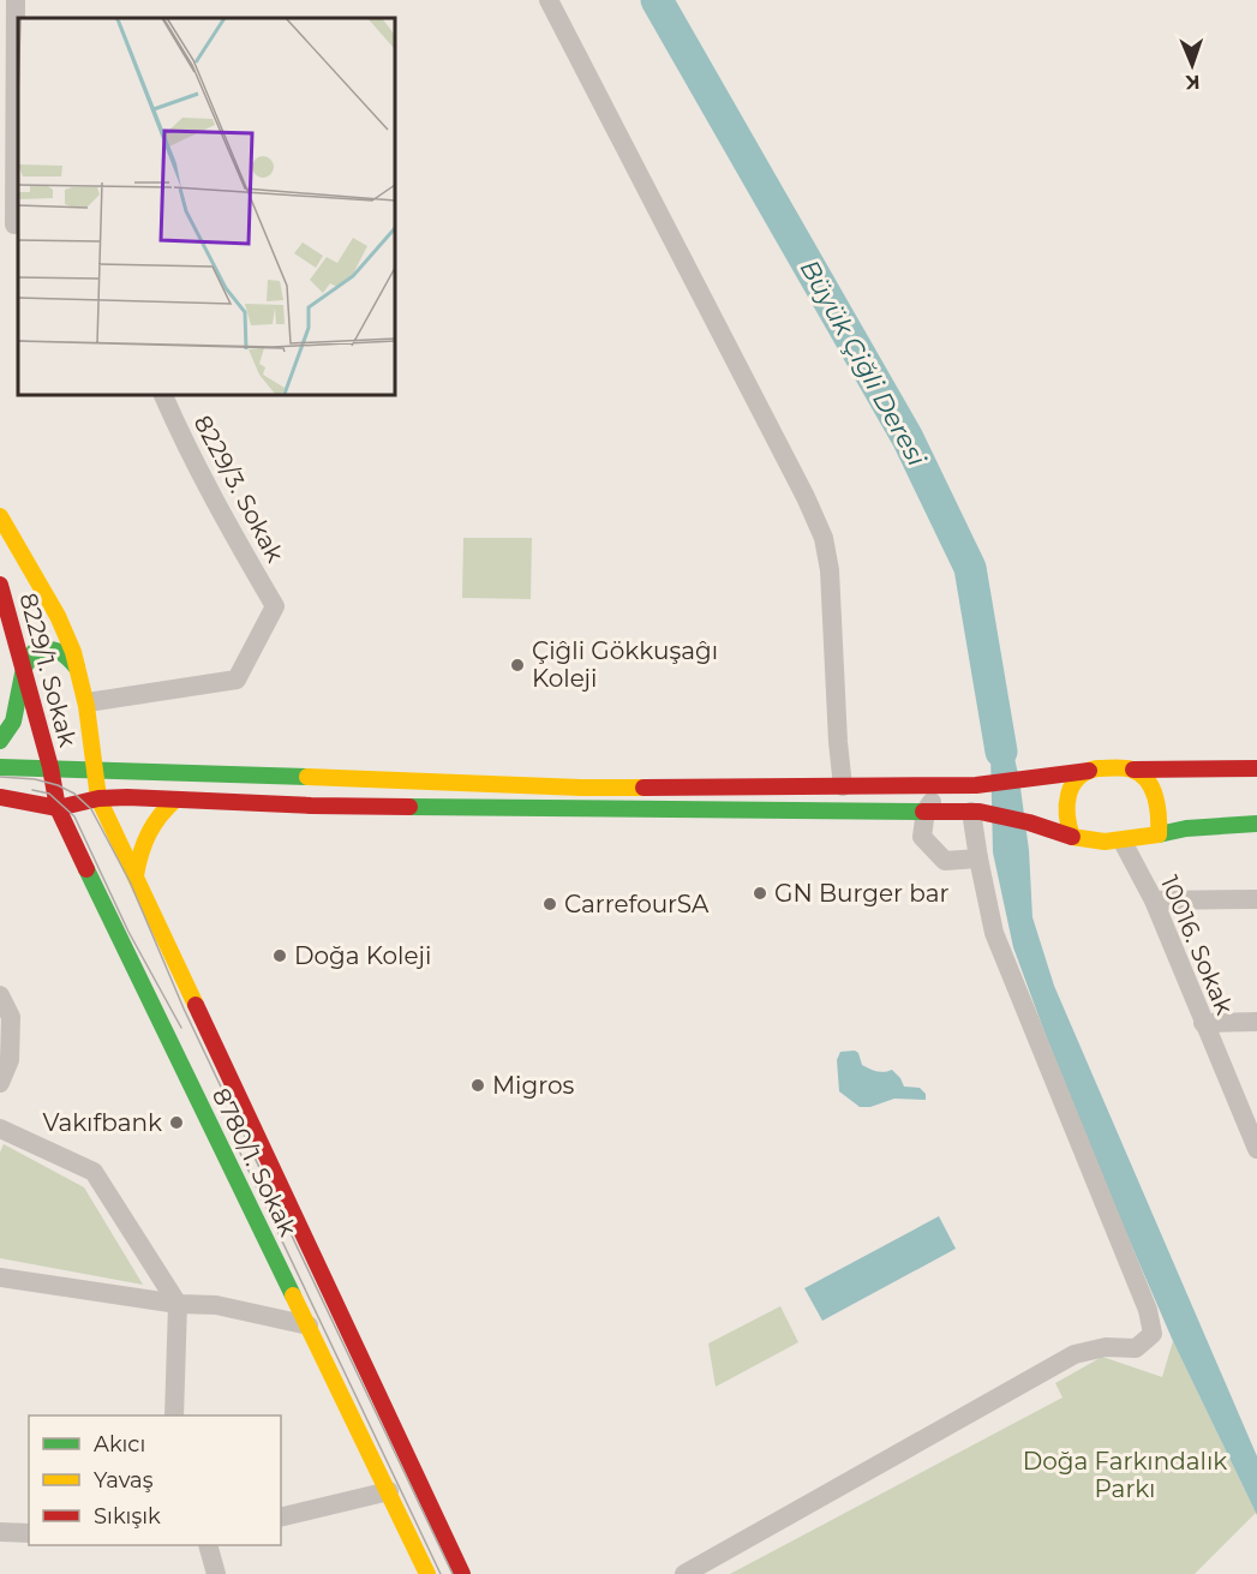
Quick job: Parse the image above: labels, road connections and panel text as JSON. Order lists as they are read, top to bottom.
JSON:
{
  "streets": {
    "street": [
      "8229/3. Sokak",
      "8229/1. Sokak",
      "10016. Sokak",
      "8780/1. Sokak"
    ]
  },
  "crossings": [
    ["8229/3. Sokak", "8229/1. Sokak"],
    ["8229/1. Sokak", "8780/1. Sokak"]
  ],
  "water": ["Büyük Çiğli Deresi"],
  "parks": ["Doğa Farkındalık Parkı"],
  "places": [
    "Çiĝli Gökkuşaĝı Koleji",
    "GN Burger bar",
    "CarrefourSA",
    "Doğa Koleji",
    "Migros",
    "Vakıfbank"
  ],
  "legend": ["Akıcı", "Yavaş", "Sıkışık"],
  "north": "bottom"
}
